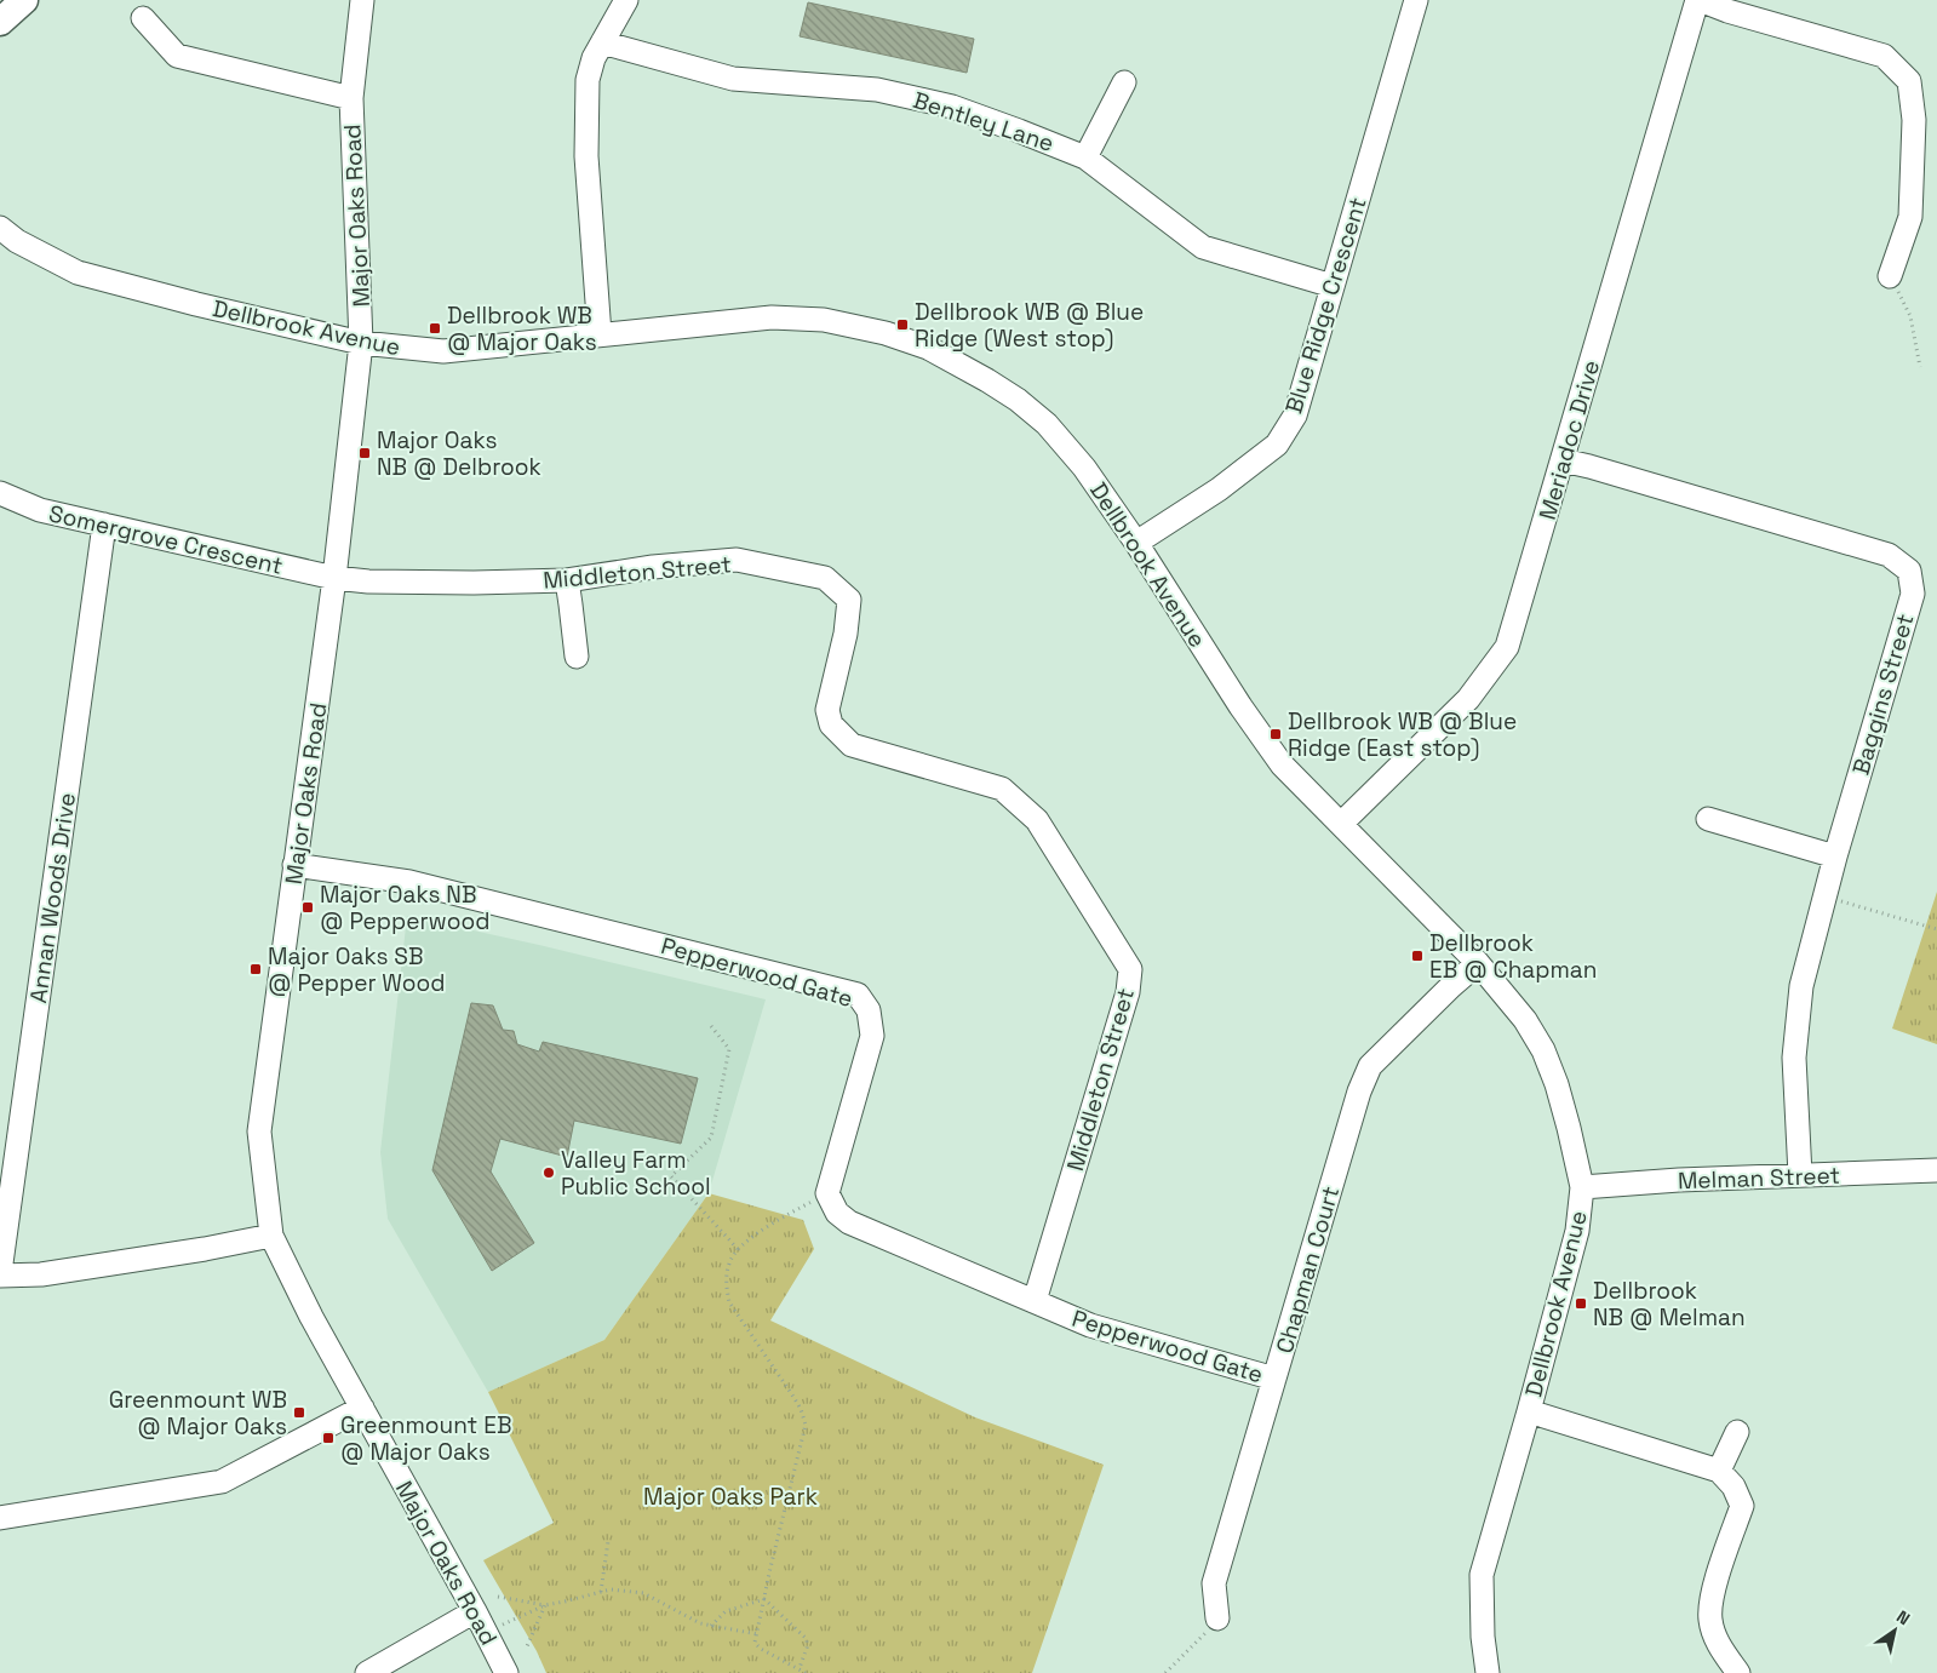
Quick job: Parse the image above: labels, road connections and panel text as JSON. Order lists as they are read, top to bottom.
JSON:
{
  "streets": {
    "street": [
      "Bentley Lane",
      "Major Oaks Road",
      "Blue Ridge Crescent",
      "Dellbrook Avenue",
      "Meriadoc Drive",
      "Somergrove Crescent",
      "Middleton Street",
      "Baggins Street",
      "Annan Woods Drive",
      "Pepperwood Gate",
      "Melman Street",
      "Chapman Court"
    ]
  },
  "crossings": [
    ["Bentley Lane", "Blue Ridge Crescent"],
    ["Major Oaks Road", "Dellbrook Avenue"],
    ["Major Oaks Road", "Somergrove Crescent"],
    ["Major Oaks Road", "Middleton Street"],
    ["Major Oaks Road", "Pepperwood Gate"],
    ["Blue Ridge Crescent", "Dellbrook Avenue"],
    ["Dellbrook Avenue", "Meriadoc Drive"],
    ["Dellbrook Avenue", "Melman Street"],
    ["Dellbrook Avenue", "Chapman Court"],
    ["Meriadoc Drive", "Baggins Street"],
    ["Somergrove Crescent", "Middleton Street"],
    ["Somergrove Crescent", "Annan Woods Drive"],
    ["Middleton Street", "Pepperwood Gate"],
    ["Baggins Street", "Melman Street"],
    ["Pepperwood Gate", "Chapman Court"]
  ],
  "parks": ["Major Oaks Park"],
  "places": {
    "transit": [
      "Dellbrook WB @ Blue Ridge (West stop)",
      "Dellbrook WB @ Major Oaks",
      "Major Oaks NB @ Delbrook",
      "Dellbrook WB @ Blue Ridge (East stop)",
      "Major Oaks NB @ Pepperwood",
      "Dellbrook EB @ Chapman",
      "Major Oaks SB @ Pepper Wood",
      "Dellbrook NB @ Melman",
      "Greenmount WB @ Major Oaks",
      "Greenmount EB @ Major Oaks"
    ],
    "other": ["Valley Farm Public School"]
  },
  "north": "top right"
}
